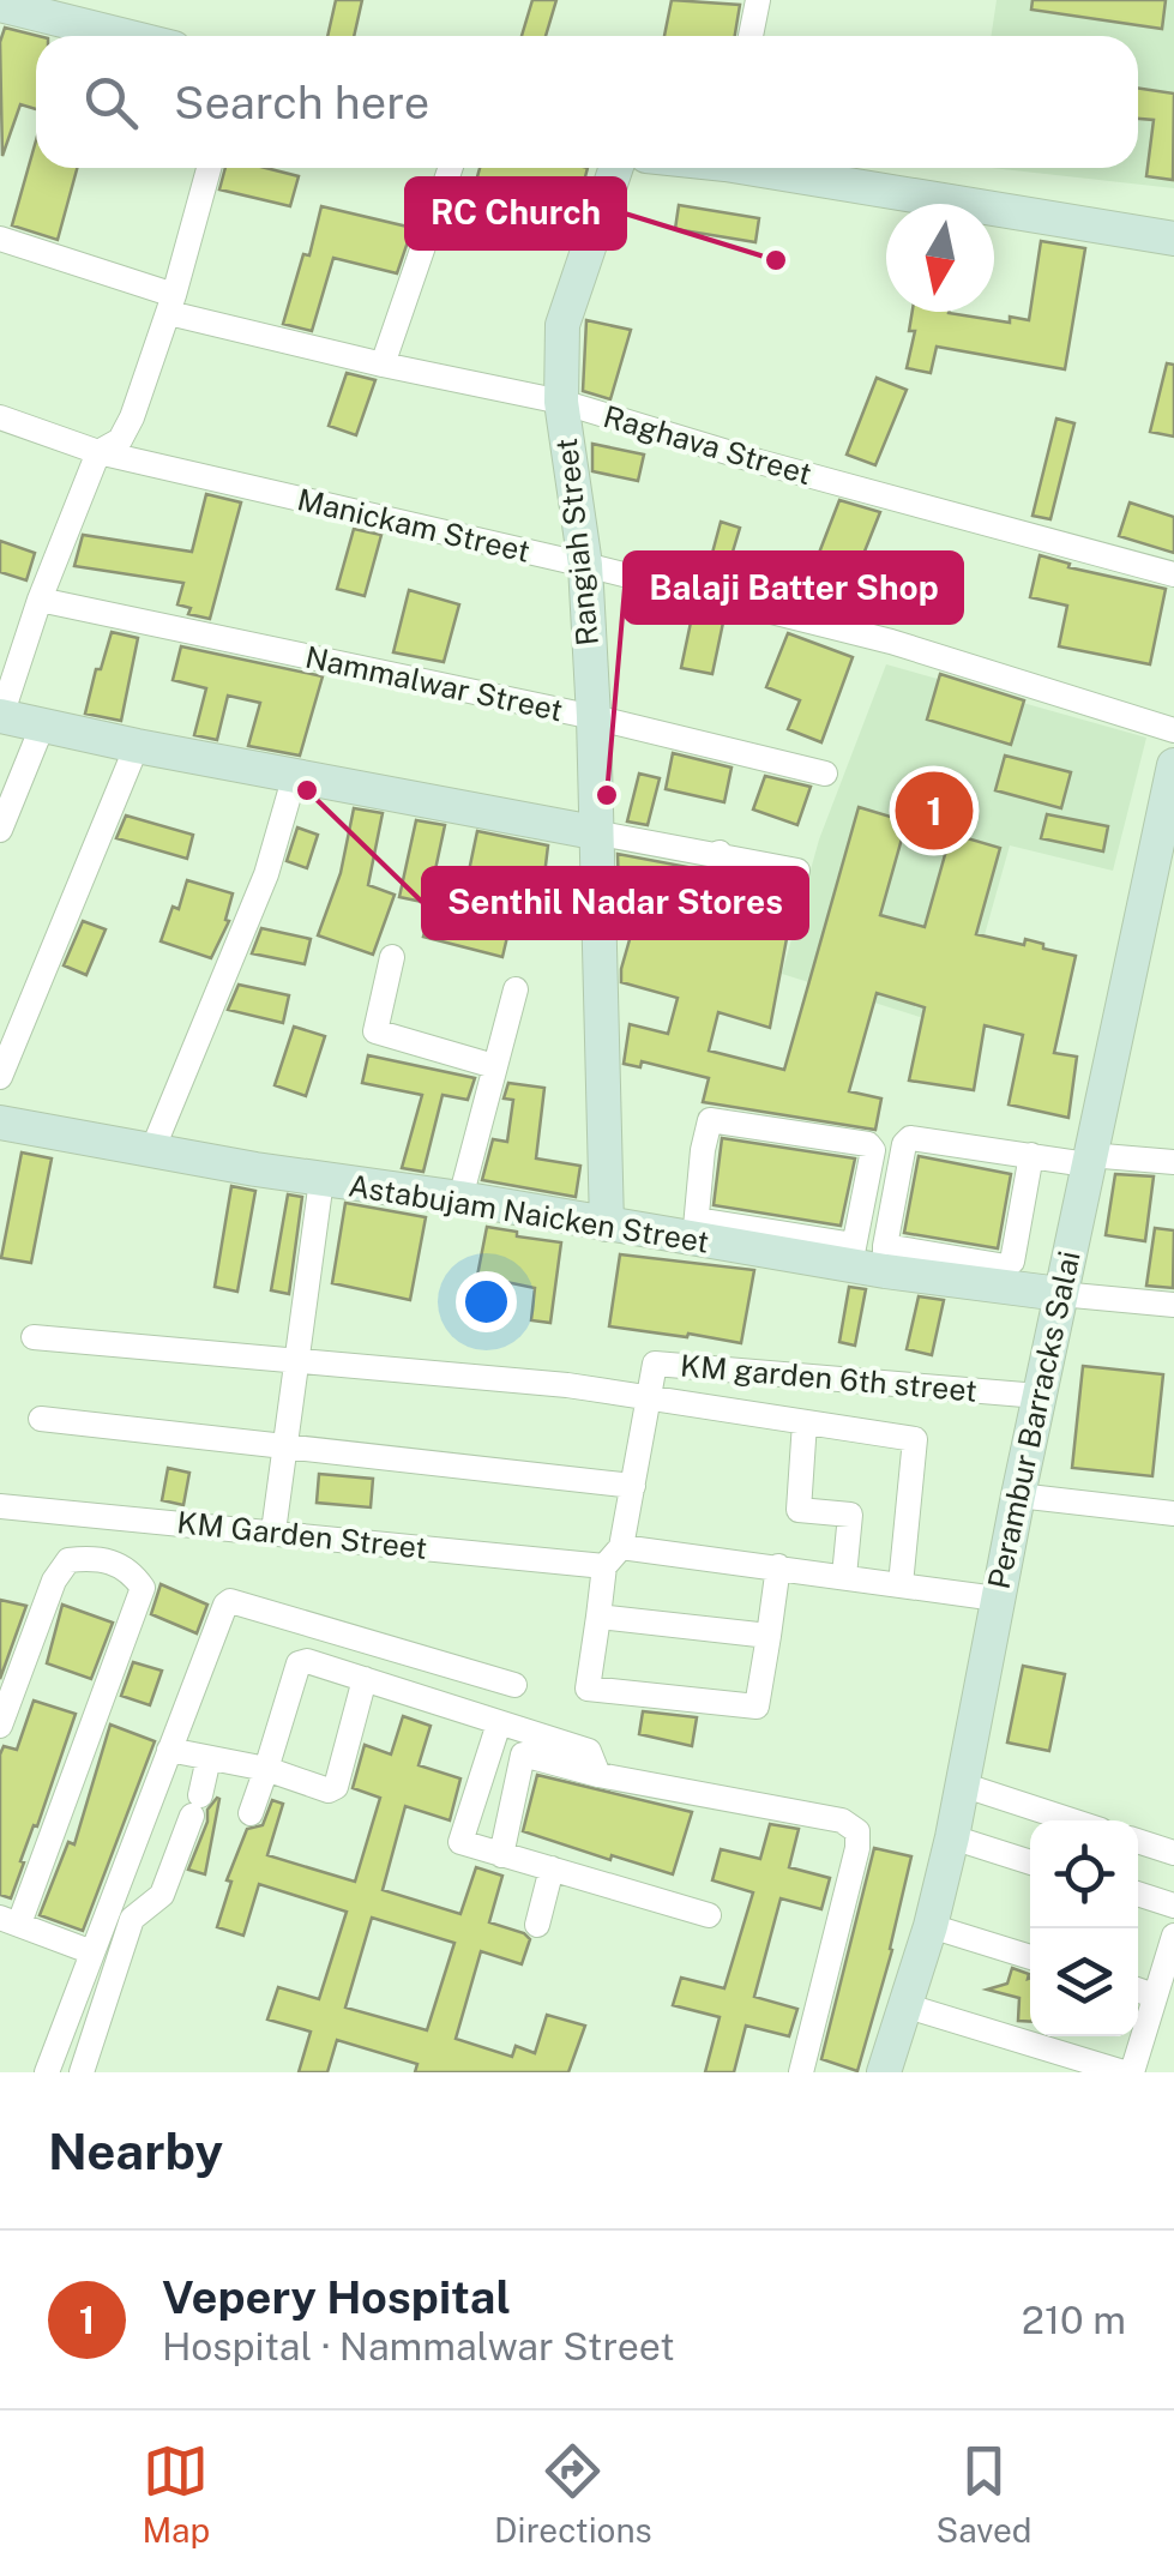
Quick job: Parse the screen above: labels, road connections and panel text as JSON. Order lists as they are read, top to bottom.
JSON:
{
  "streets": {
    "street": [
      "Raghava Street",
      "Manickam Street",
      "Rangiah Street",
      "Nammalwar Street",
      "Astabujam Naicken Street",
      "KM garden 6th street",
      "Perambur Barracks Salai",
      "KM Garden Street"
    ]
  },
  "crossings": [
    ["Raghava Street", "Rangiah Street"],
    ["Manickam Street", "Rangiah Street"],
    ["Rangiah Street", "Nammalwar Street"],
    ["Rangiah Street", "Astabujam Naicken Street"],
    ["Astabujam Naicken Street", "Perambur Barracks Salai"],
    ["KM garden 6th street", "Perambur Barracks Salai"],
    ["Perambur Barracks Salai", "KM Garden Street"]
  ],
  "places": ["RC Church", "Senthil Nadar Stores", "Balaji Batter Shop"],
  "north": "bottom",
  "page": {
    "search": "Search here",
    "pins": "1",
    "heading": "Nearby",
    "list": [
      {
        "mark": "1",
        "name": "Vepery Hospital",
        "note": "Hospital · Nammalwar Street",
        "value": "210 m"
      }
    ],
    "nav": ["Map", "Directions", "Saved"]
  }
}
